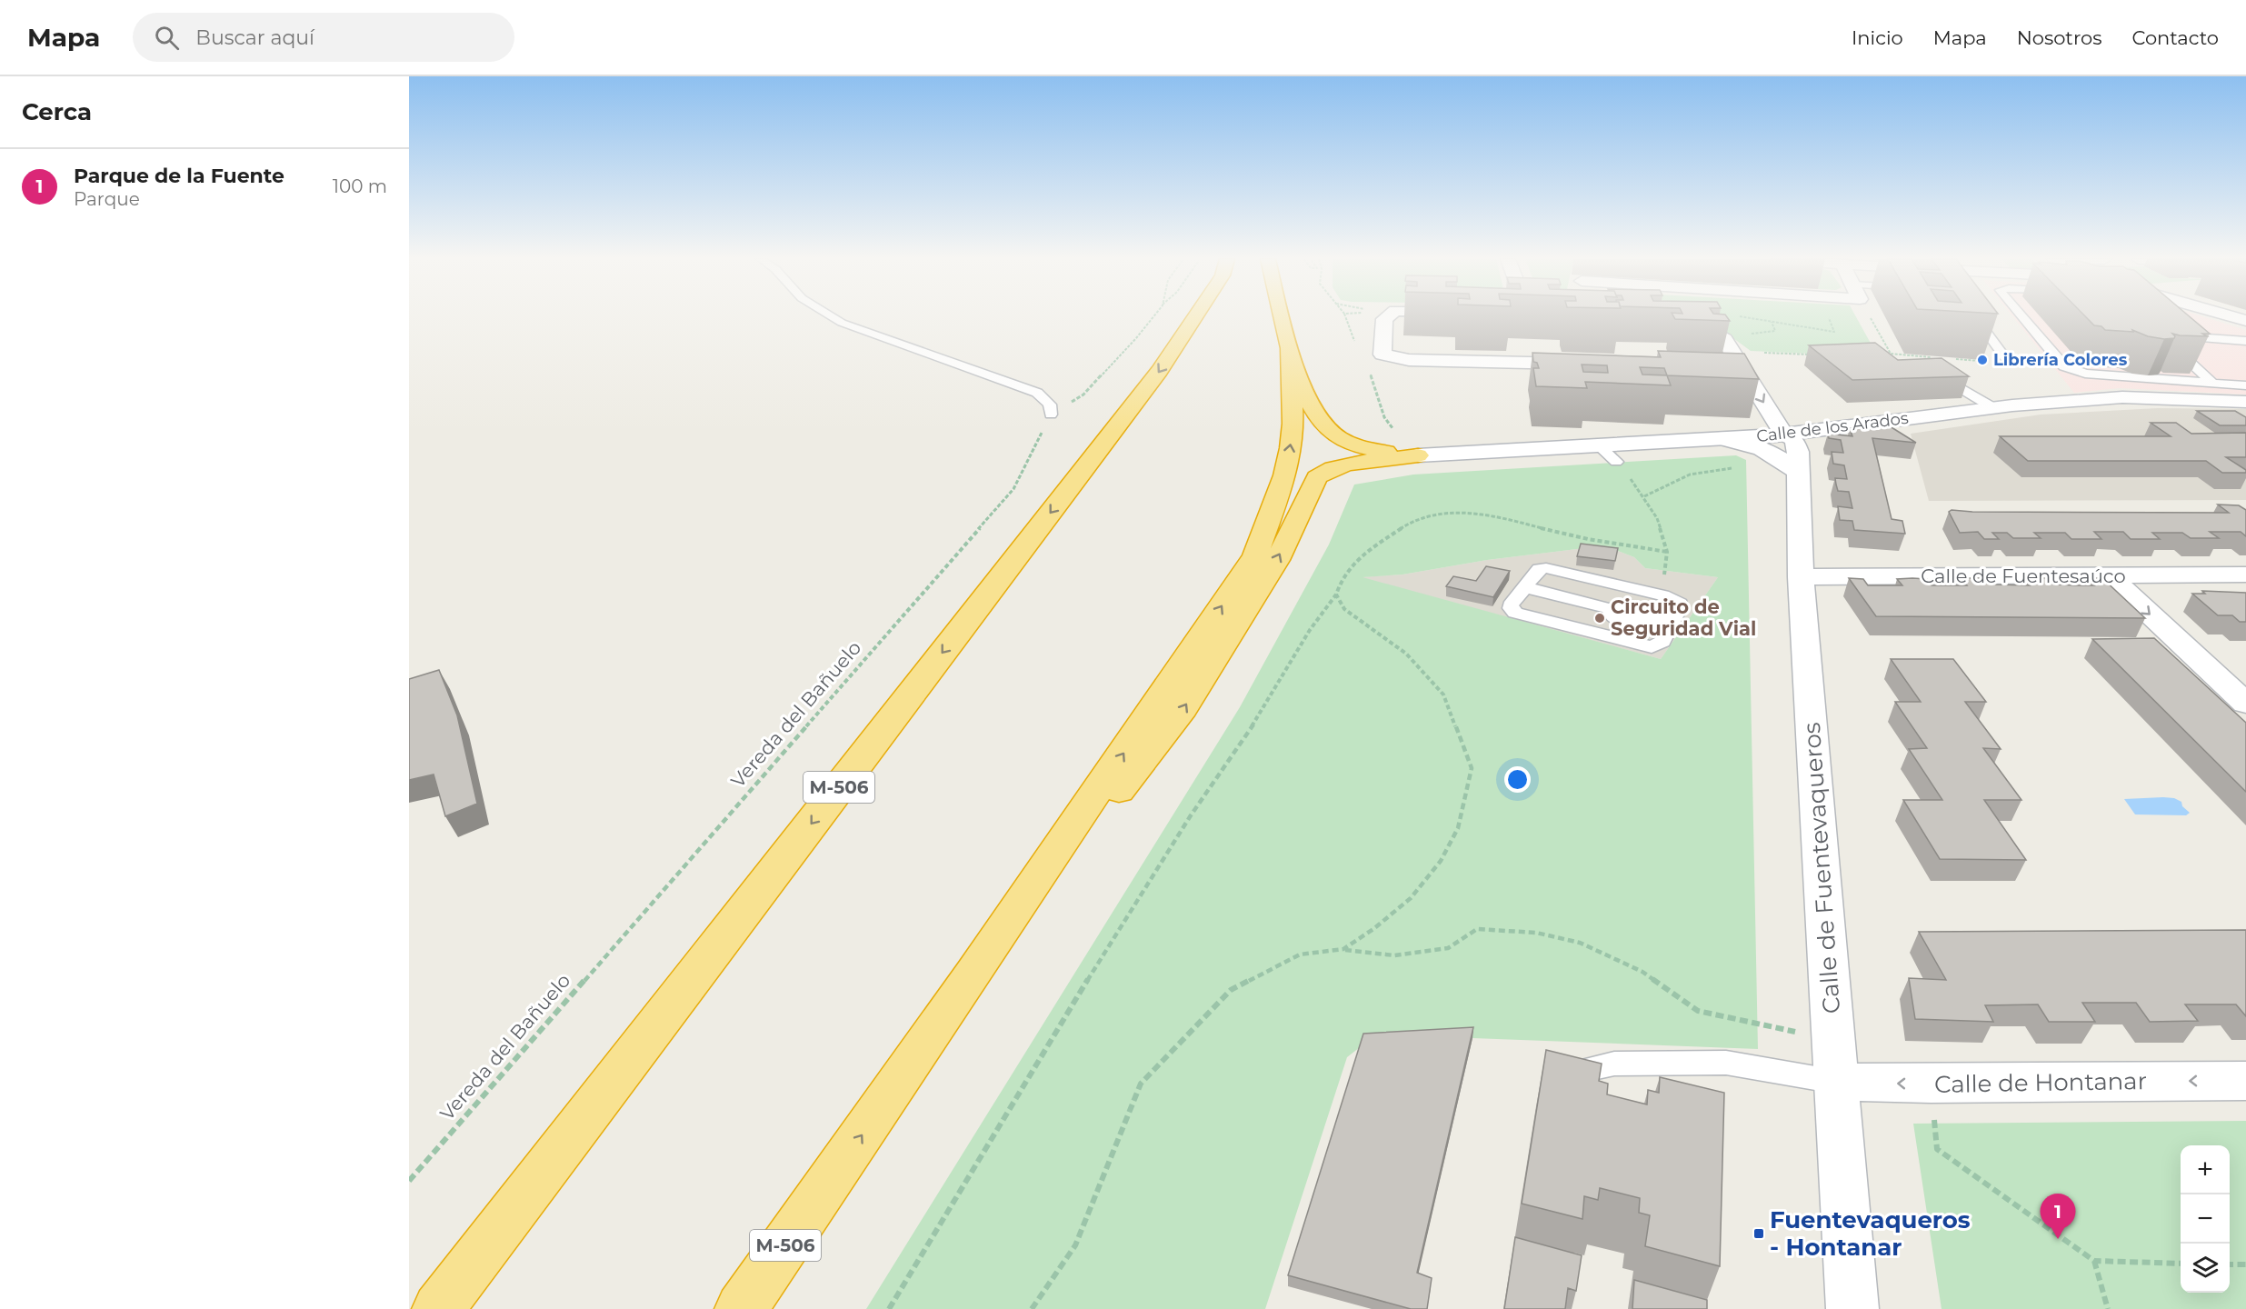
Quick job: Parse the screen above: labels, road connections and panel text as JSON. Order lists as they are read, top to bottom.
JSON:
{
  "streets": {
    "highway": ["M-506"],
    "street": [
      "Calle de los Arados",
      "Calle de Fuentesaúco",
      "Calle de Fuentevaqueros",
      "Calle de Hontanar"
    ],
    "path": ["Vereda del Bañuelo"]
  },
  "crossings": [
    ["Calle de los Arados", "Calle de Fuentevaqueros"],
    ["Calle de Fuentesaúco", "Calle de Fuentevaqueros"],
    ["Calle de Fuentevaqueros", "Calle de Hontanar"]
  ],
  "one_way": ["Calle de Hontanar"],
  "places": {
    "other": ["Librería Colores", "Circuito de Seguridad Vial"],
    "transit": ["Fuentevaqueros - Hontanar"]
  },
  "page": {
    "header": "Mapa",
    "search": "Buscar aquí",
    "nav": [
      "Inicio",
      "Mapa",
      "Nosotros",
      "Contacto"
    ],
    "heading": "Cerca",
    "list": [
      {
        "mark": "1",
        "name": "Parque de la Fuente",
        "note": "Parque",
        "value": "100 m"
      }
    ],
    "map_buttons": ["+", "−"],
    "pins": "1"
  }
}
